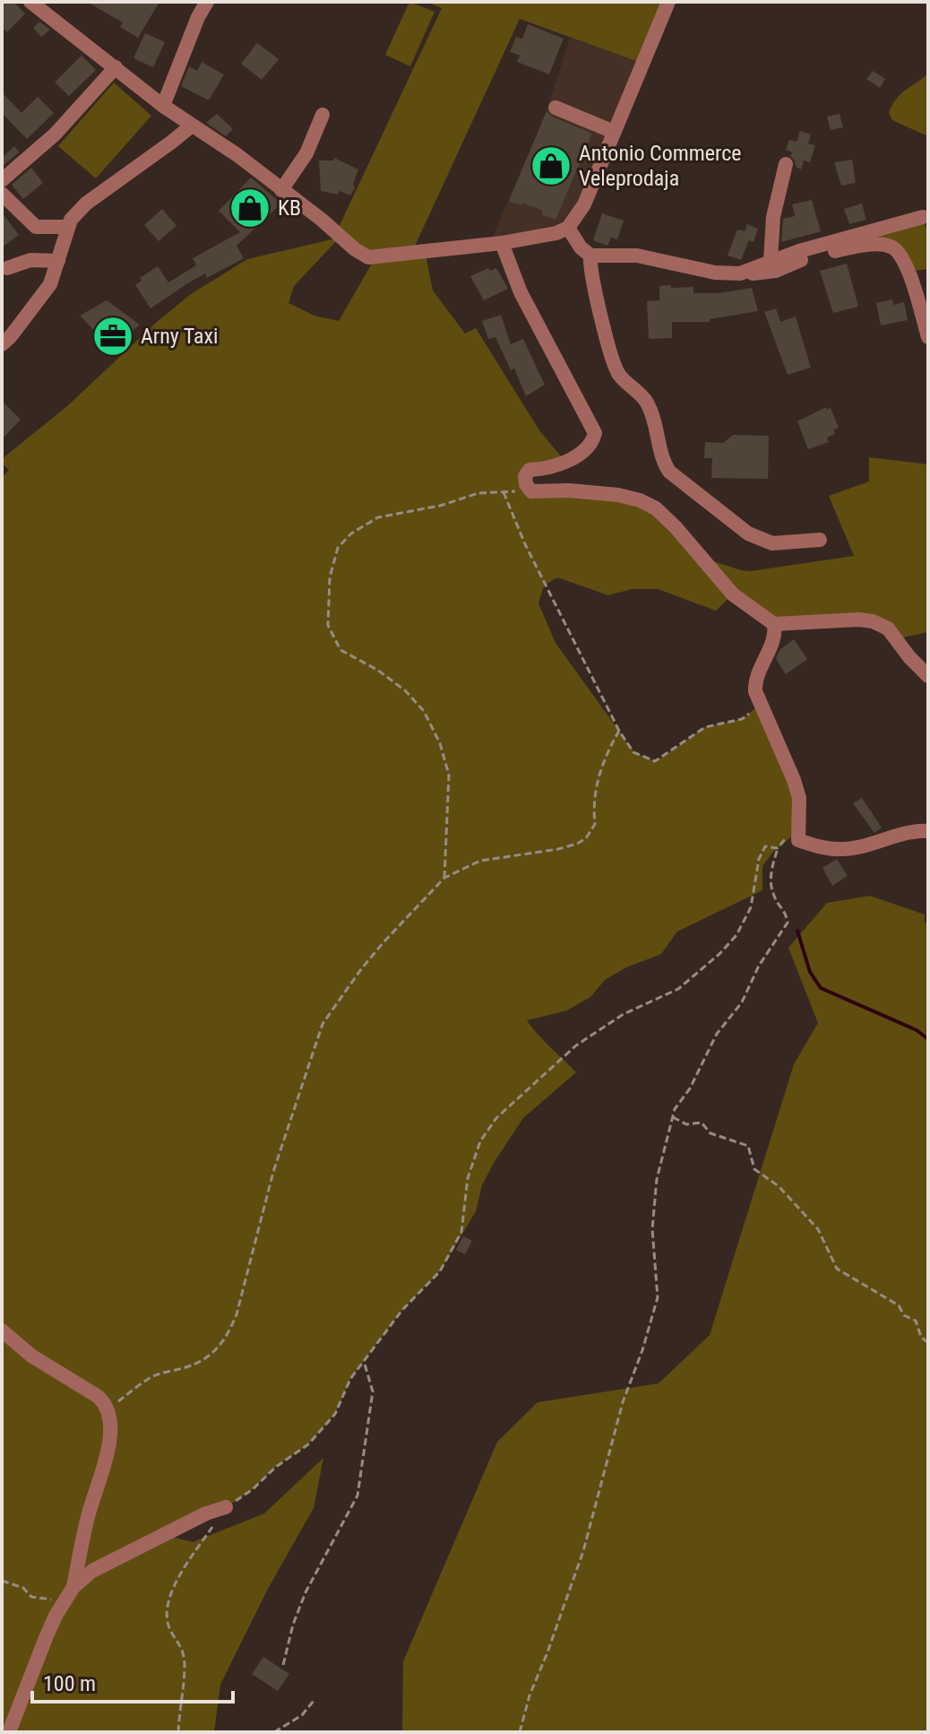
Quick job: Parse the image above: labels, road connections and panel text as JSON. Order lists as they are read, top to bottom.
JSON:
{
  "places": {
    "shop": ["Antonio Commerce Veleprodaja", "KB"],
    "office": ["Arny Taxi"]
  },
  "scale_bar": "100 m"
}
